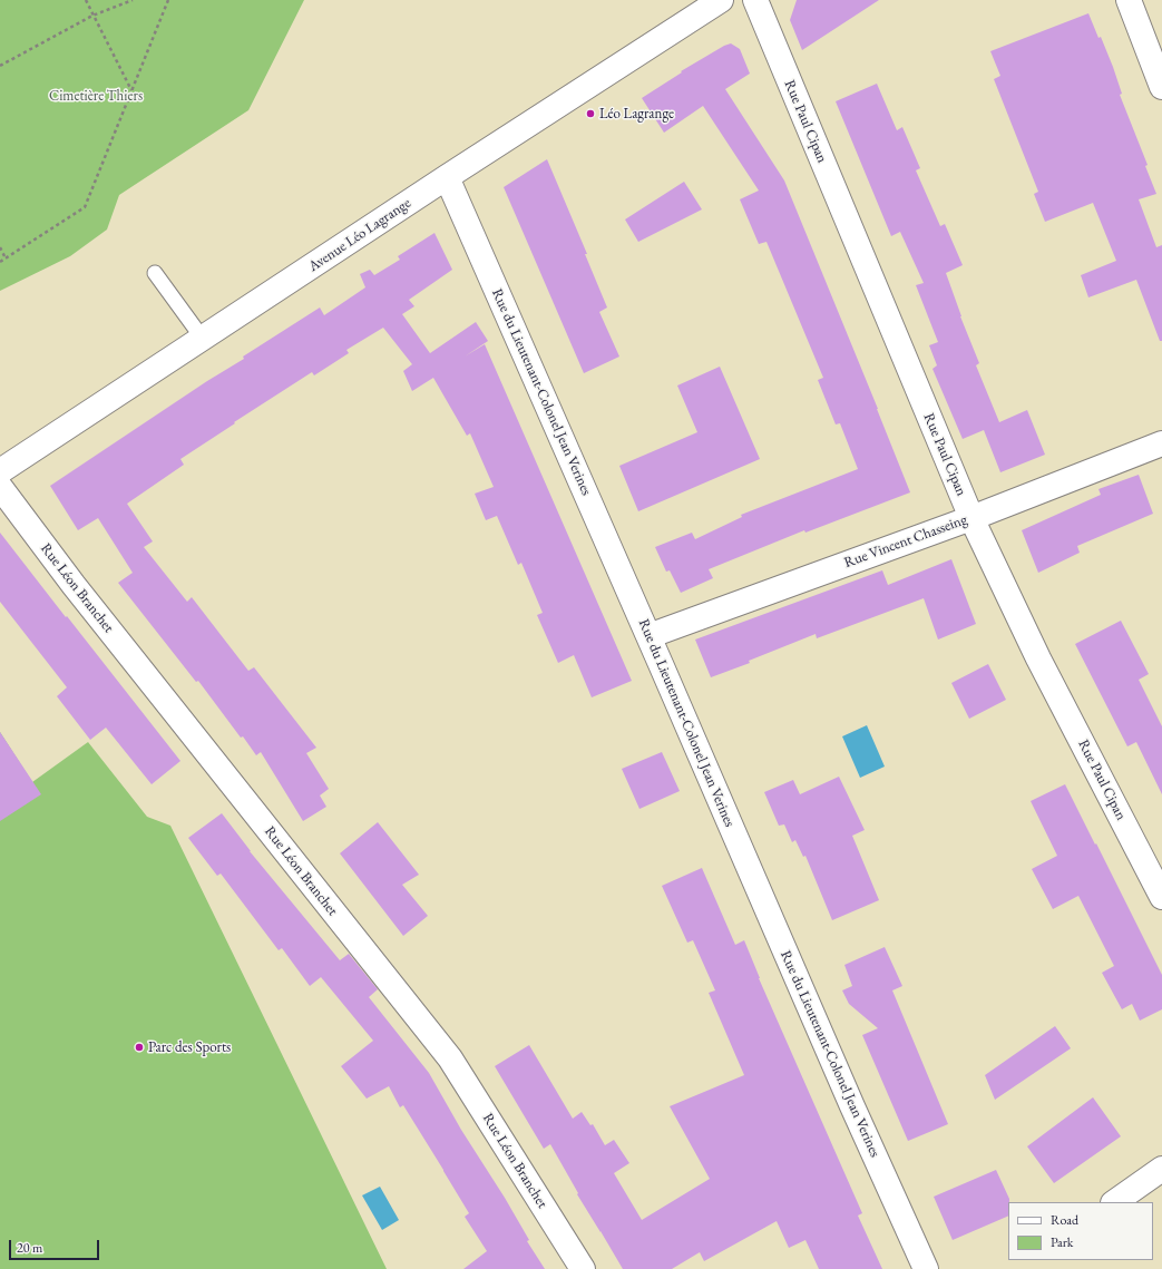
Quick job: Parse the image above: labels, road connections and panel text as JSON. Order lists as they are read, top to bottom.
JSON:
{
  "streets": {
    "street": [
      "Rue Paul Cipan",
      "Avenue Léo Lagrange",
      "Rue du Lieutenant-Colonel Jean Verines",
      "Rue Vincent Chasseing",
      "Rue Léon Branchet"
    ]
  },
  "crossings": [
    ["Rue Paul Cipan", "Rue Vincent Chasseing"],
    ["Avenue Léo Lagrange", "Rue du Lieutenant-Colonel Jean Verines"],
    ["Rue du Lieutenant-Colonel Jean Verines", "Rue Vincent Chasseing"]
  ],
  "parks": ["Cimetière Thiers"],
  "places": ["Léo Lagrange", "Parc des Sports"],
  "legend": ["Road", "Park"],
  "scale_bar": "20 m"
}
